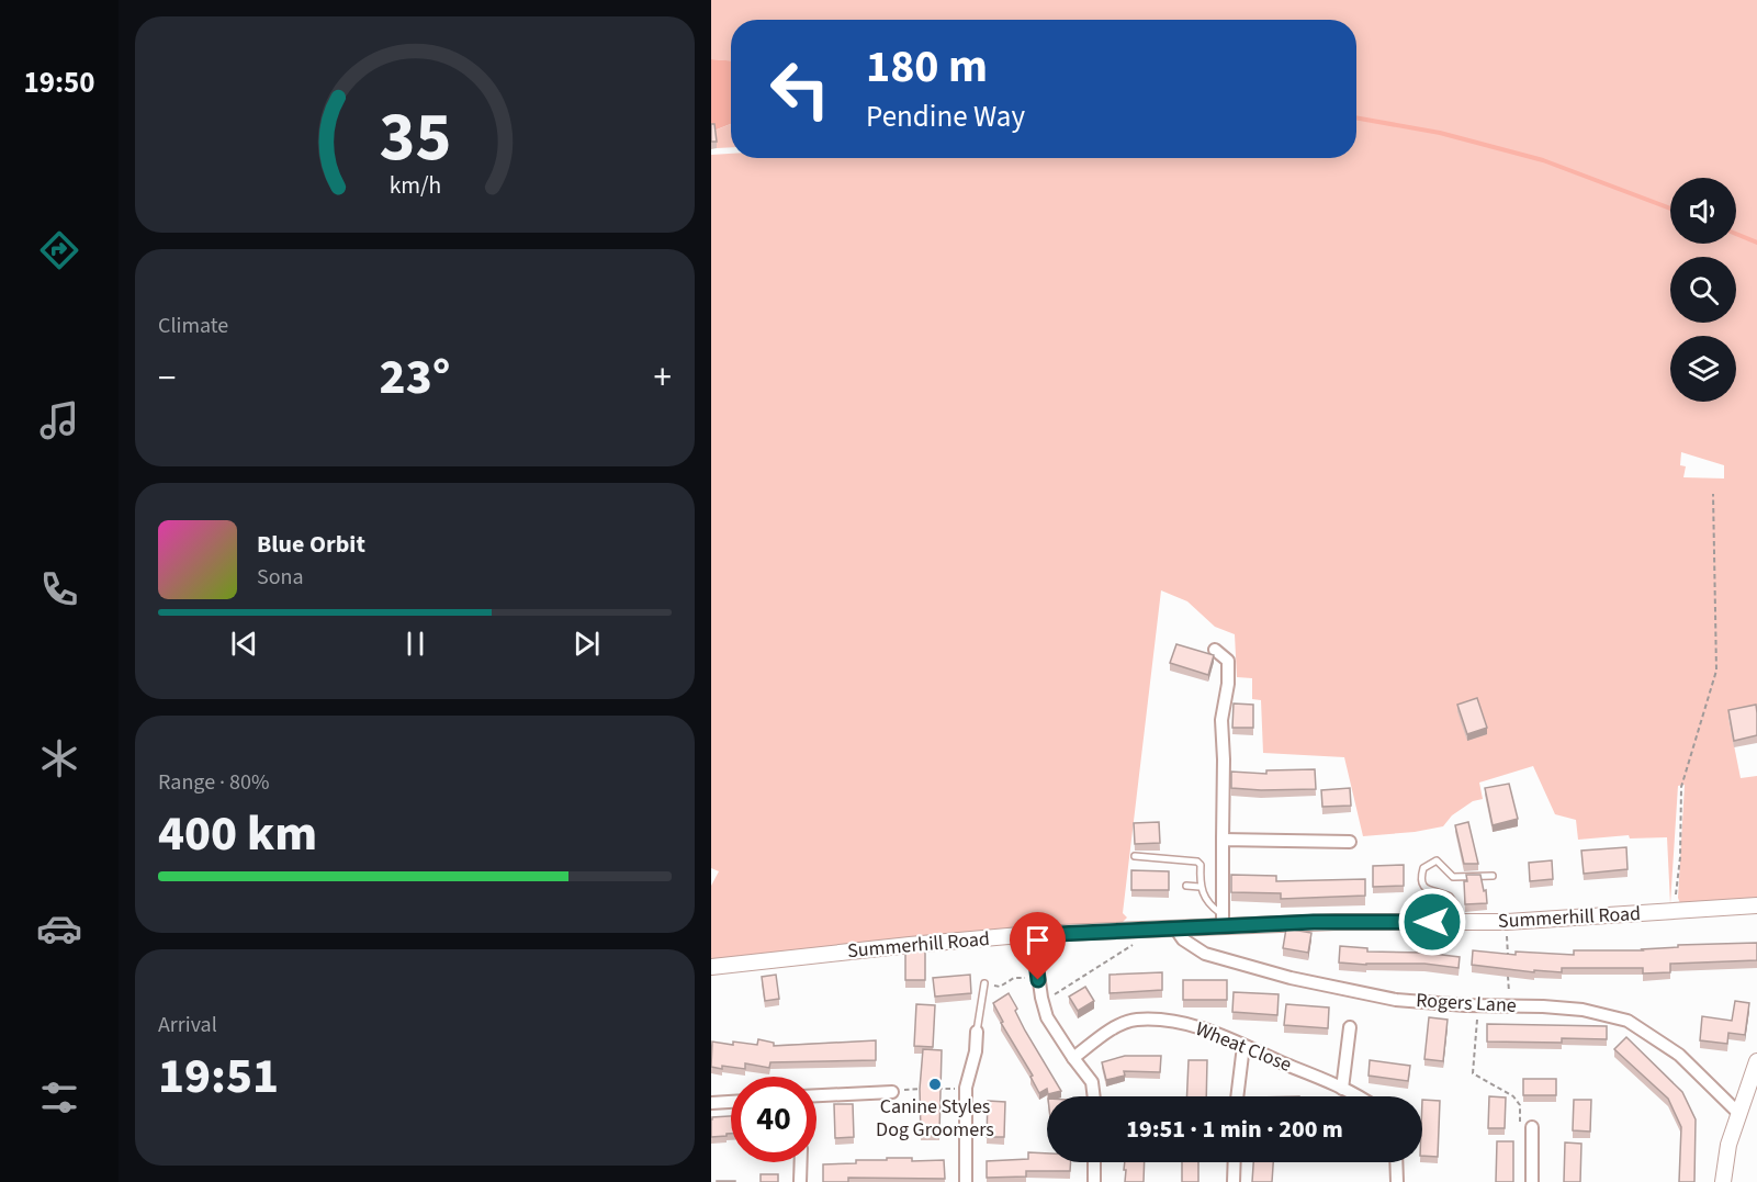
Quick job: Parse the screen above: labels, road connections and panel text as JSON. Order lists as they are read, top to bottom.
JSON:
{
  "streets": {
    "street": ["Summerhill Road", "Rogers Lane", "Wheat Close"]
  },
  "crossings": [
    ["Summerhill Road", "Rogers Lane"]
  ],
  "places": ["Canine Styles Dog Groomers"],
  "page": {
    "tabs": "19:50",
    "turn": ["180 m", "Pendine Way"],
    "tile": [
      "Climate",
      ["Range · 80%", "400 km"],
      ["Arrival", "19:51"]
    ],
    "heat": ["−", "23°", "+"],
    "song": ["Blue Orbit", "Sona"],
    "limit": "40",
    "trip": "19:51 · 1 min · 200 m",
    "gauge": ["35", "km/h"]
  }
}
